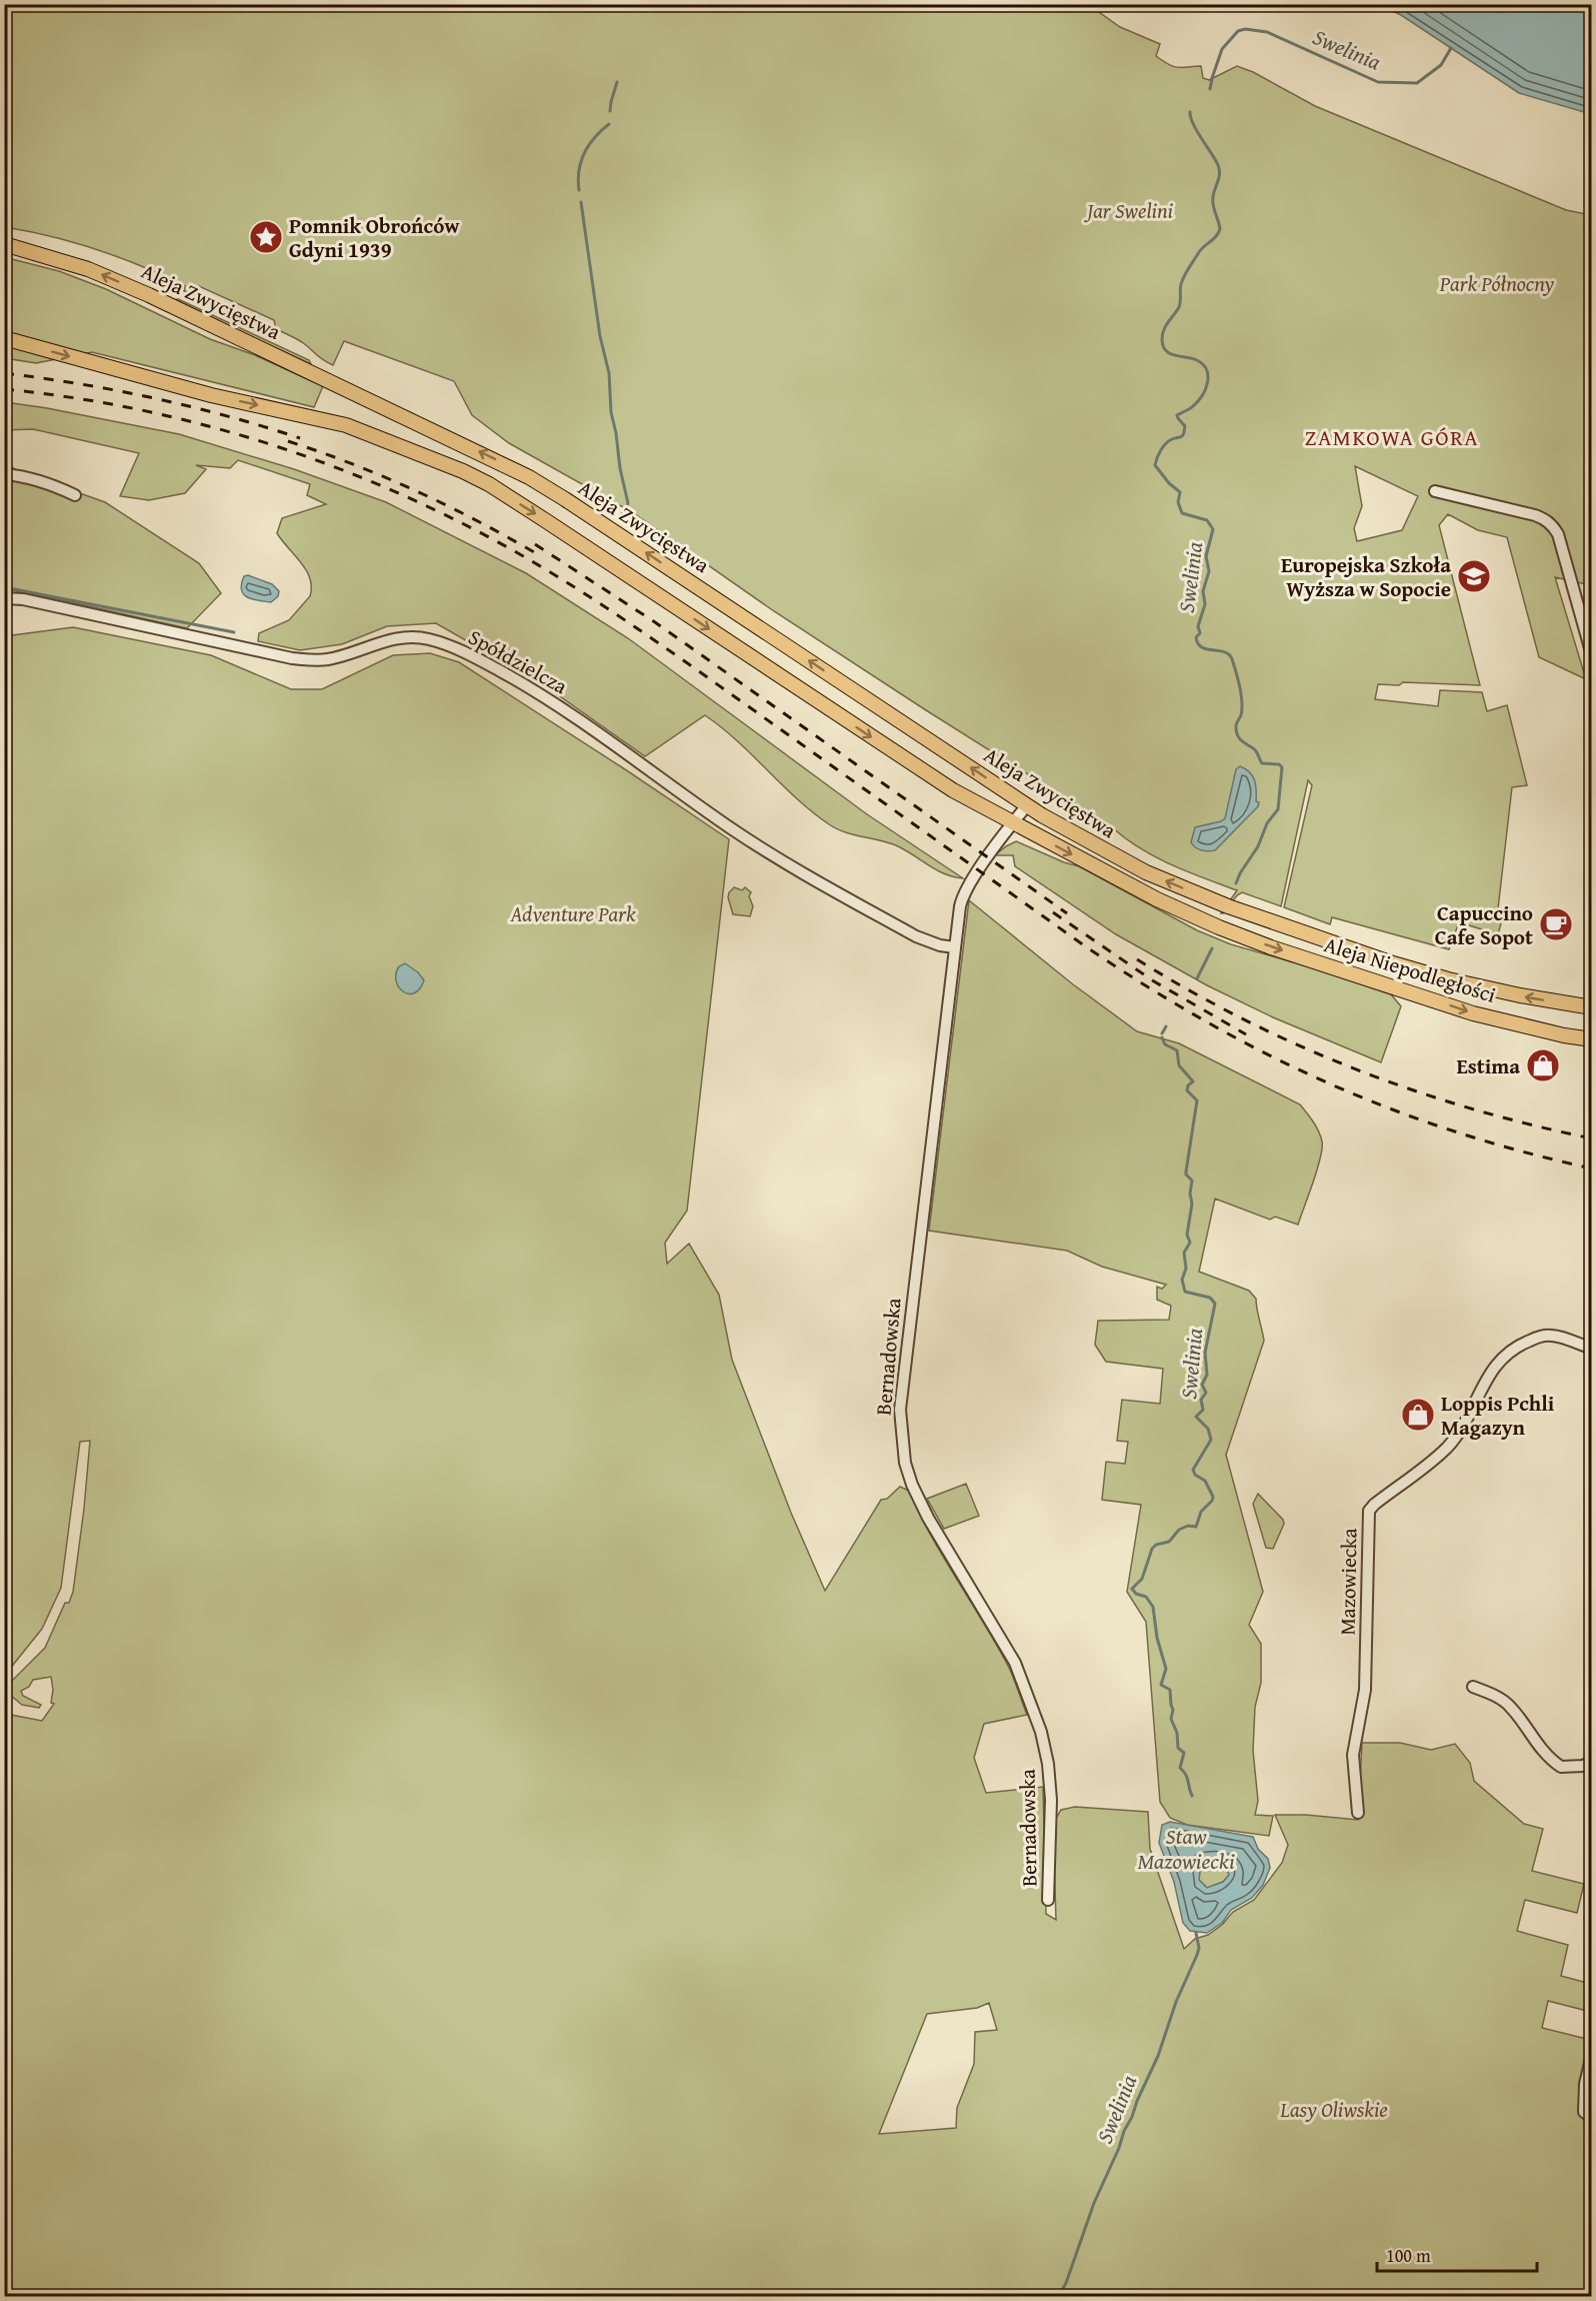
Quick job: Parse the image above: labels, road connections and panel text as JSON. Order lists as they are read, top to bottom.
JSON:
{
  "streets": {
    "main road": ["Aleja Zwycięstwa", "Aleja Niepodległości"],
    "street": ["Spółdzielcza", "Bernadowska", "Mazowiecka"]
  },
  "crossings": [
    ["Aleja Zwycięstwa", "Aleja Niepodległości"],
    ["Aleja Zwycięstwa", "Bernadowska"],
    ["Spółdzielcza", "Bernadowska"]
  ],
  "districts": ["ZAMKOWA GÓRA"],
  "water": ["Swelinia", "Staw Mazowiecki"],
  "parks": [
    "Jar Swelini",
    "Park Północny",
    "Adventure Park",
    "Lasy Oliwskie"
  ],
  "places": {
    "place": ["Pomnik Obrońców Gdyni 1939"],
    "school or university": ["Europejska Szkoła Wyższa w Sopocie"],
    "cafe": ["Capuccino Cafe Sopot"],
    "shop": ["Estima", "Loppis Pchli Magazyn"]
  },
  "scale_bar": "100 m"
}
